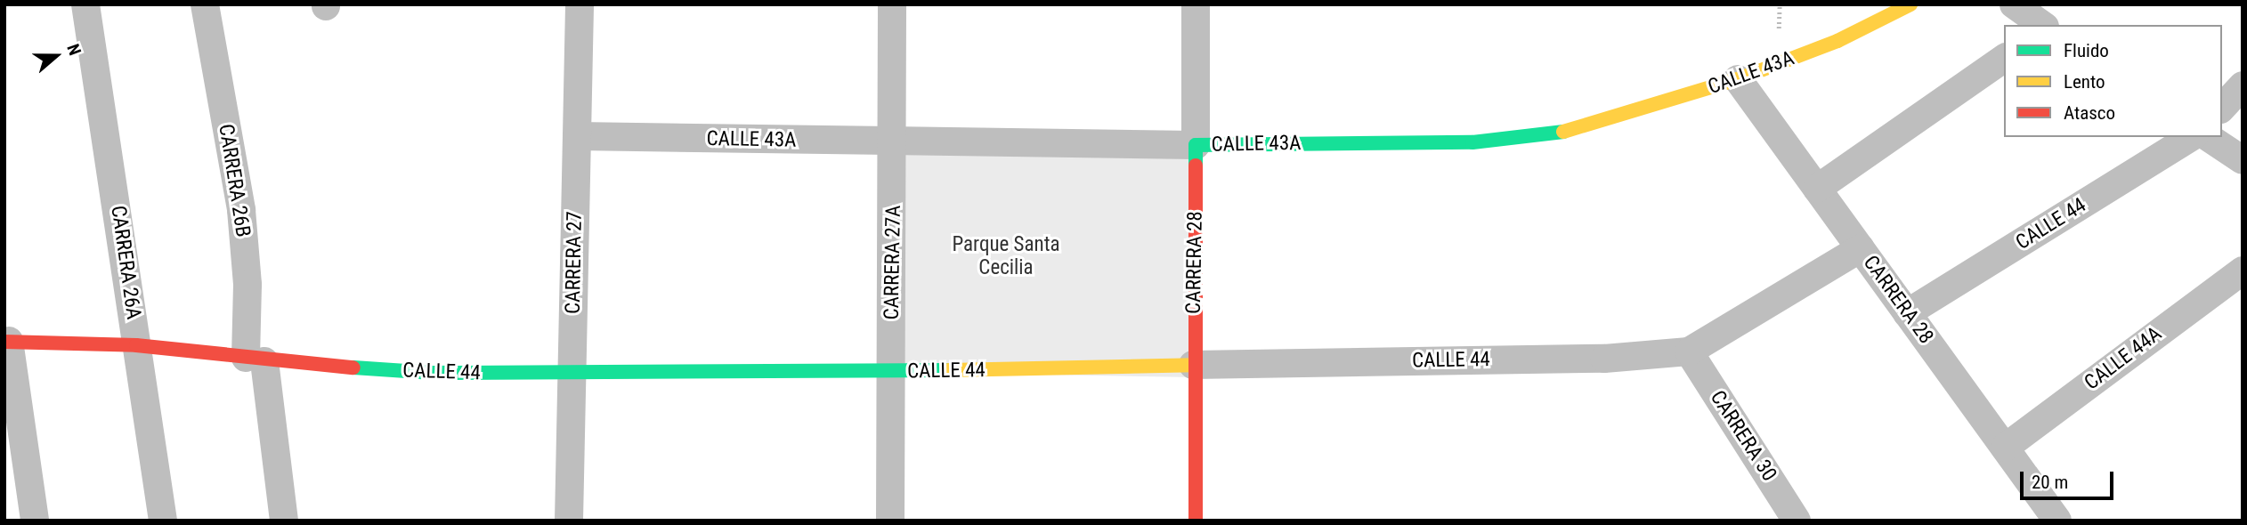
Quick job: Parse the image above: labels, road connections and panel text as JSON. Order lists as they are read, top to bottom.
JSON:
{
  "streets": {
    "street": [
      "CALLE 43A",
      "CARRERA 26B",
      "CALLE 44",
      "CARRERA 26A",
      "CARRERA 27",
      "CARRERA 27A",
      "CARRERA 28",
      "CALLE 44A",
      "CARRERA 30"
    ]
  },
  "crossings": [
    ["CALLE 43A", "CARRERA 27"],
    ["CALLE 43A", "CARRERA 27A"],
    ["CALLE 43A", "CARRERA 28"],
    ["CARRERA 26B", "CALLE 44"],
    ["CALLE 44", "CARRERA 26A"],
    ["CALLE 44", "CARRERA 27"],
    ["CALLE 44", "CARRERA 27A"],
    ["CALLE 44", "CARRERA 28"],
    ["CALLE 44", "CARRERA 30"],
    ["CARRERA 28", "CALLE 44A"]
  ],
  "parks": ["Parque Santa Cecilia"],
  "legend": ["Fluido", "Lento", "Atasco"],
  "scale_bar": "20 m",
  "north": "right"
}
